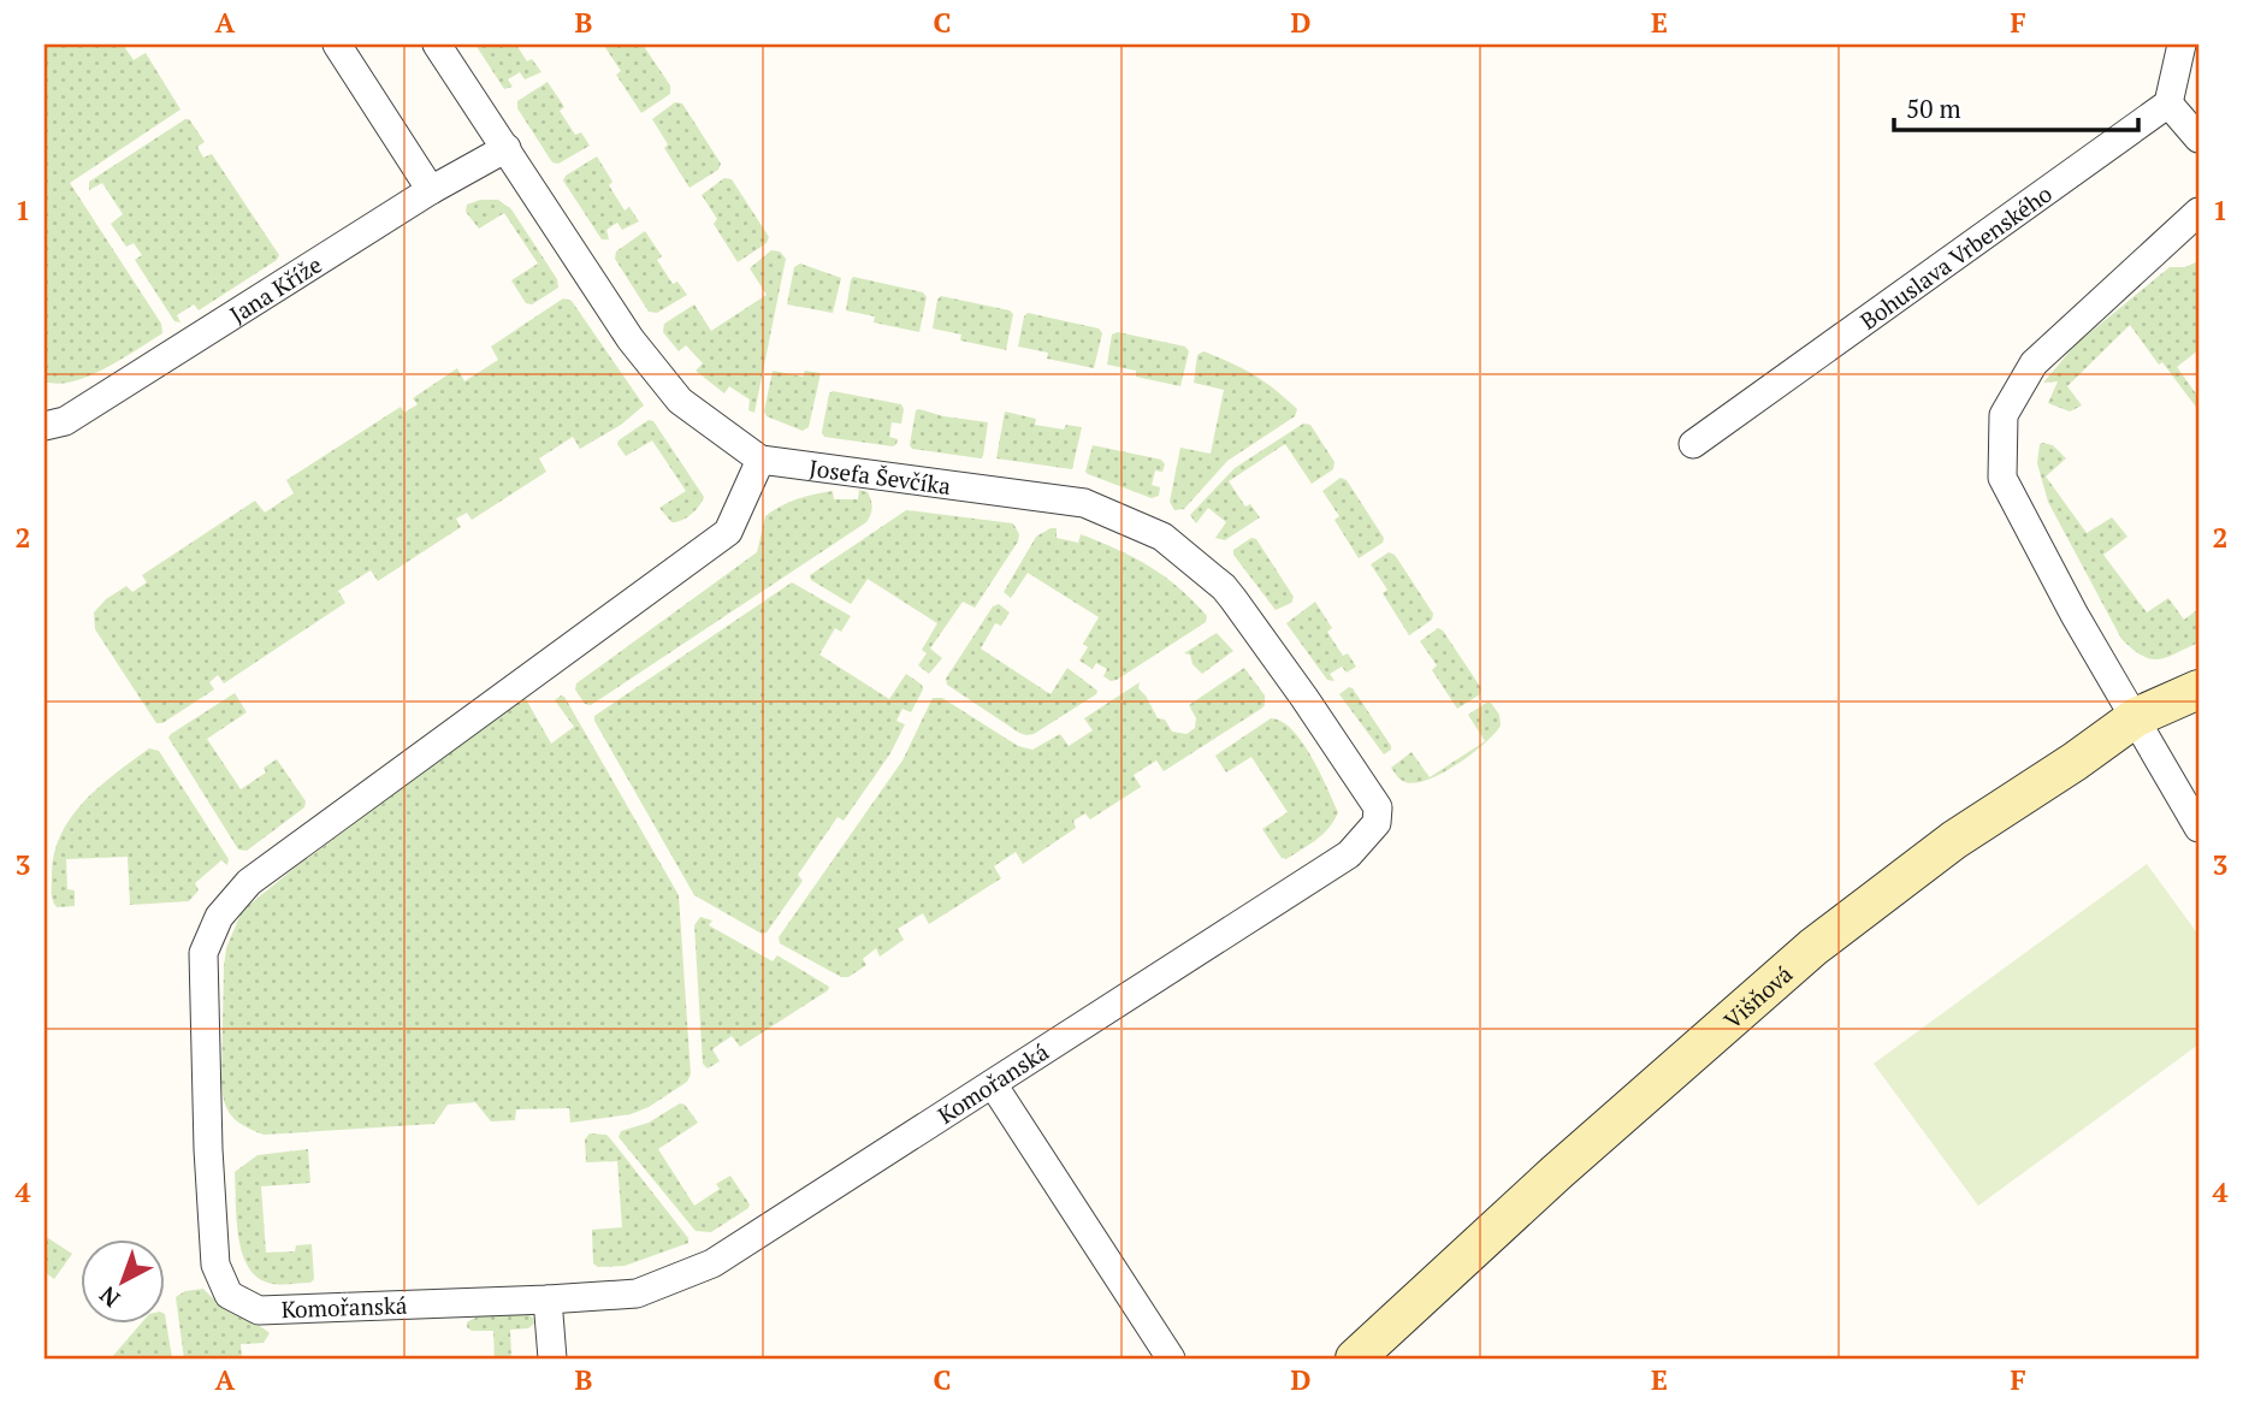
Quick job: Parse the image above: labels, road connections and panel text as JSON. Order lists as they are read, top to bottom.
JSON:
{
  "streets": {
    "street": [
      "Bohuslava Vrbenského",
      "Jana Kříže",
      "Josefa Ševčíka",
      "Višňová",
      "Komořanská"
    ]
  },
  "crossings": [
    ["Jana Kříže", "Josefa Ševčíka"],
    ["Josefa Ševčíka", "Komořanská"]
  ],
  "scale_bar": "50 m",
  "north": "bottom left",
  "grid": {
    "columns": [
      "A",
      "B",
      "C",
      "D",
      "E",
      "F"
    ],
    "rows": [
      "1",
      "2",
      "3",
      "4"
    ]
  }
}
